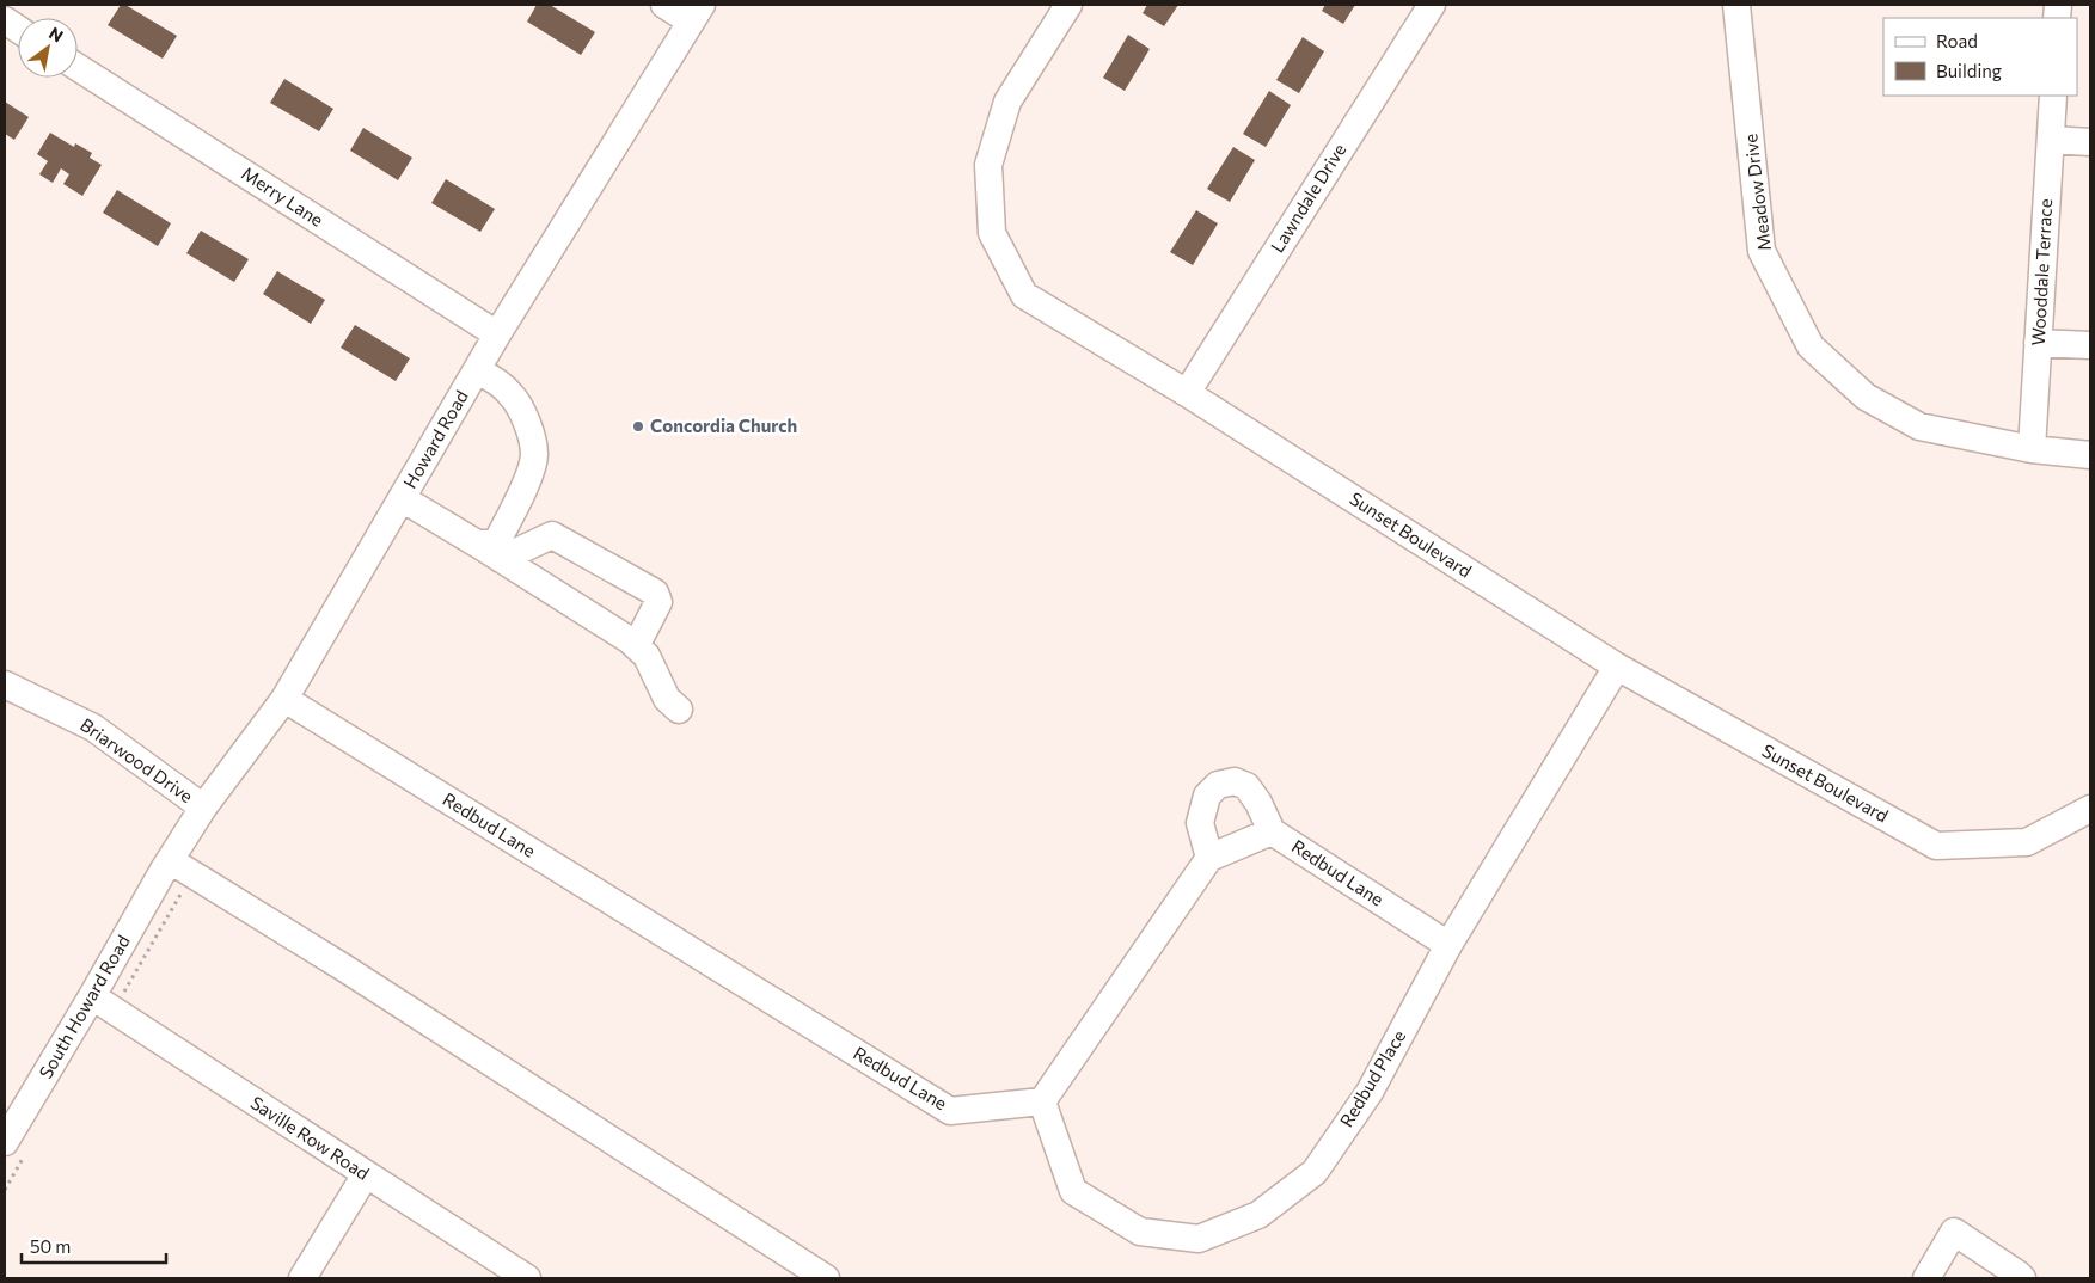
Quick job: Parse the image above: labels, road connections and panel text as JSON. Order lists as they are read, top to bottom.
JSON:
{
  "streets": {
    "street": [
      "Meadow Drive",
      "Merry Lane",
      "Lawndale Drive",
      "Wooddale Terrace",
      "Howard Road",
      "Sunset Boulevard",
      "Briarwood Drive",
      "Redbud Lane",
      "South Howard Road",
      "Redbud Place",
      "Saville Row Road"
    ]
  },
  "crossings": [
    ["Meadow Drive", "Wooddale Terrace"],
    ["Merry Lane", "Howard Road"],
    ["Lawndale Drive", "Sunset Boulevard"],
    ["Howard Road", "Briarwood Drive"],
    ["Howard Road", "Redbud Lane"],
    ["Howard Road", "South Howard Road"],
    ["Sunset Boulevard", "Redbud Place"],
    ["Redbud Lane", "Redbud Place"],
    ["South Howard Road", "Saville Row Road"]
  ],
  "places": ["Concordia Church"],
  "legend": ["Road", "Building"],
  "scale_bar": "50 m",
  "north": "top right"
}
